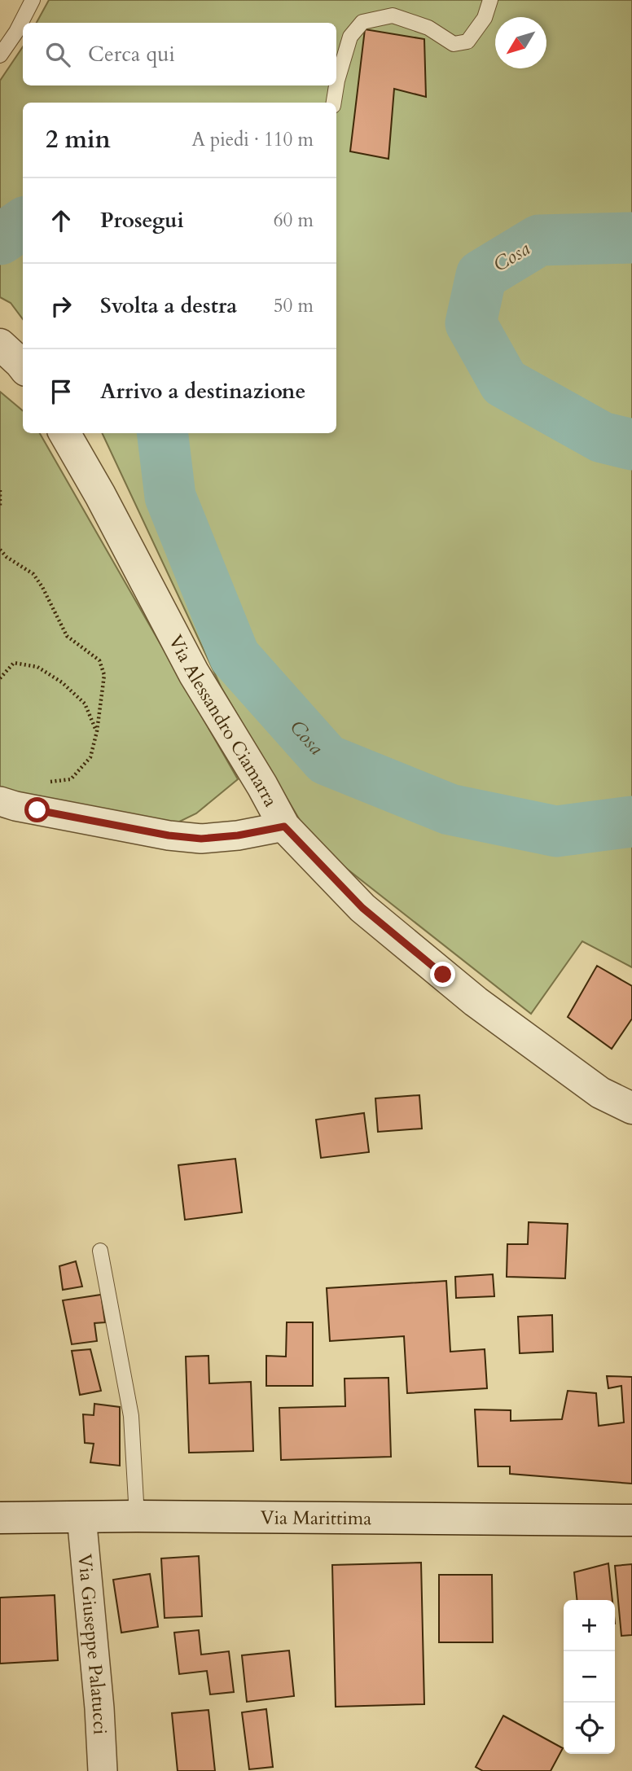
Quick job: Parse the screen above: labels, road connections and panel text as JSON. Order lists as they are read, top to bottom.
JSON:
{
  "streets": {
    "street": ["Via Alessandro Ciamarra", "Via Marittima", "Via Giuseppe Palatucci"]
  },
  "crossings": [
    ["Via Marittima", "Via Giuseppe Palatucci"]
  ],
  "water": ["Cosa"],
  "north": "bottom left",
  "page": {
    "search": "Cerca qui",
    "heading": ["2 min", "A piedi · 110 m"],
    "list": [
      ["Prosegui", "60 m"],
      ["Svolta a destra", "50 m"],
      "Arrivo a destinazione"
    ],
    "map_buttons": ["+", "−"]
  }
}
